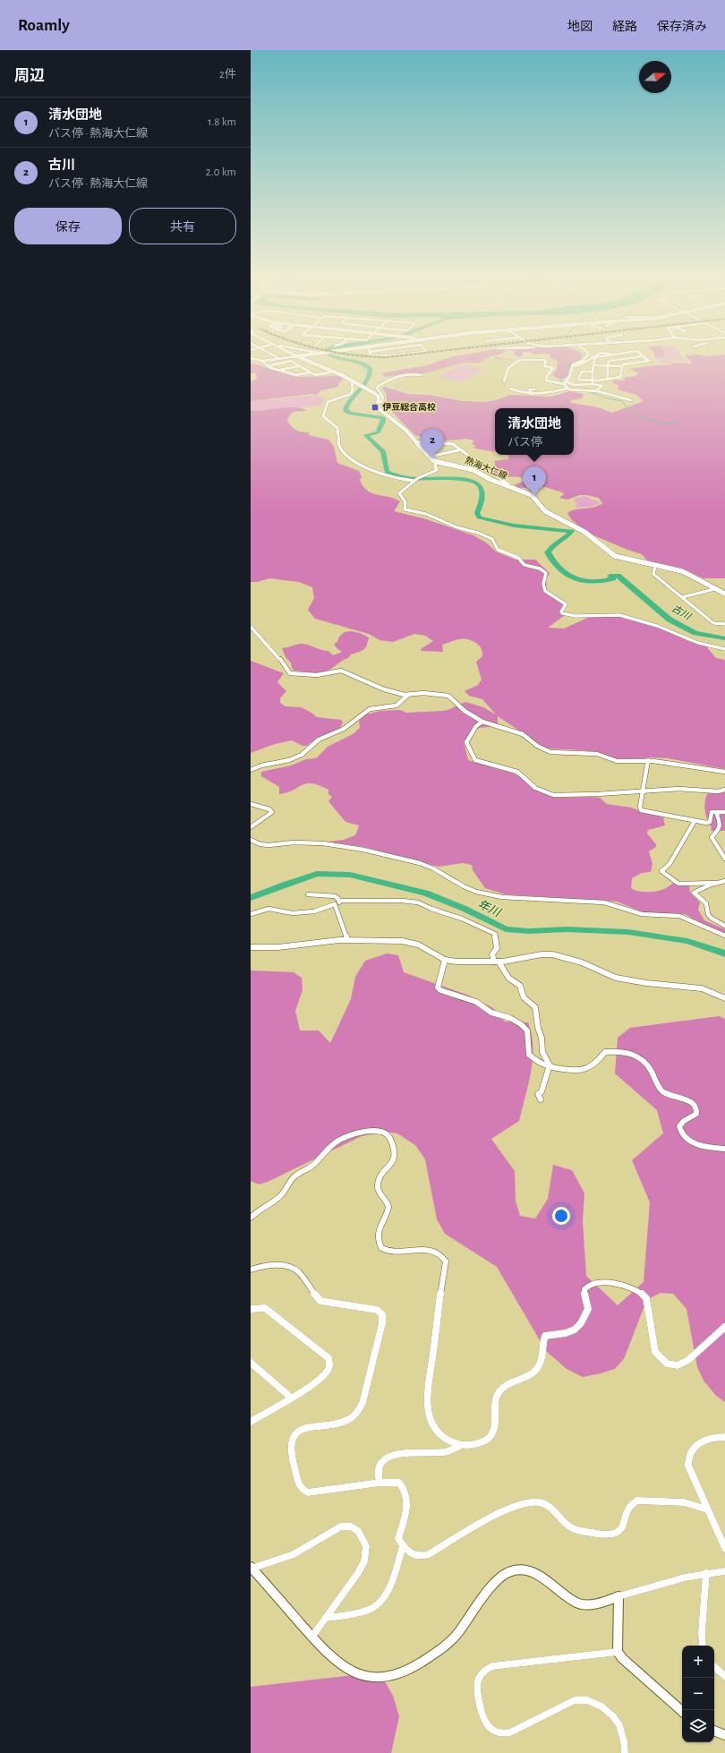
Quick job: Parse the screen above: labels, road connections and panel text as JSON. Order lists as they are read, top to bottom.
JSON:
{
  "streets": {
    "main road": ["熱海大仁線"]
  },
  "water": ["古川", "年川"],
  "places": {
    "transit": ["伊豆総合高校"]
  },
  "north": "right",
  "page": {
    "header": "Roamly",
    "nav": ["地図", "経路", "保存済み"],
    "heading": ["周辺", "2件"],
    "list": [
      {
        "mark": "1",
        "name": "清水団地",
        "note": "バス停 · 熱海大仁線",
        "value": "1.8 km"
      },
      {
        "mark": "2",
        "name": "古川",
        "note": "バス停 · 熱海大仁線",
        "value": "2.0 km"
      }
    ],
    "buttons": ["保存", "共有"],
    "popup": ["清水団地", "バス停"],
    "pins": ["2", "1"],
    "map_buttons": ["+", "−"]
  }
}
